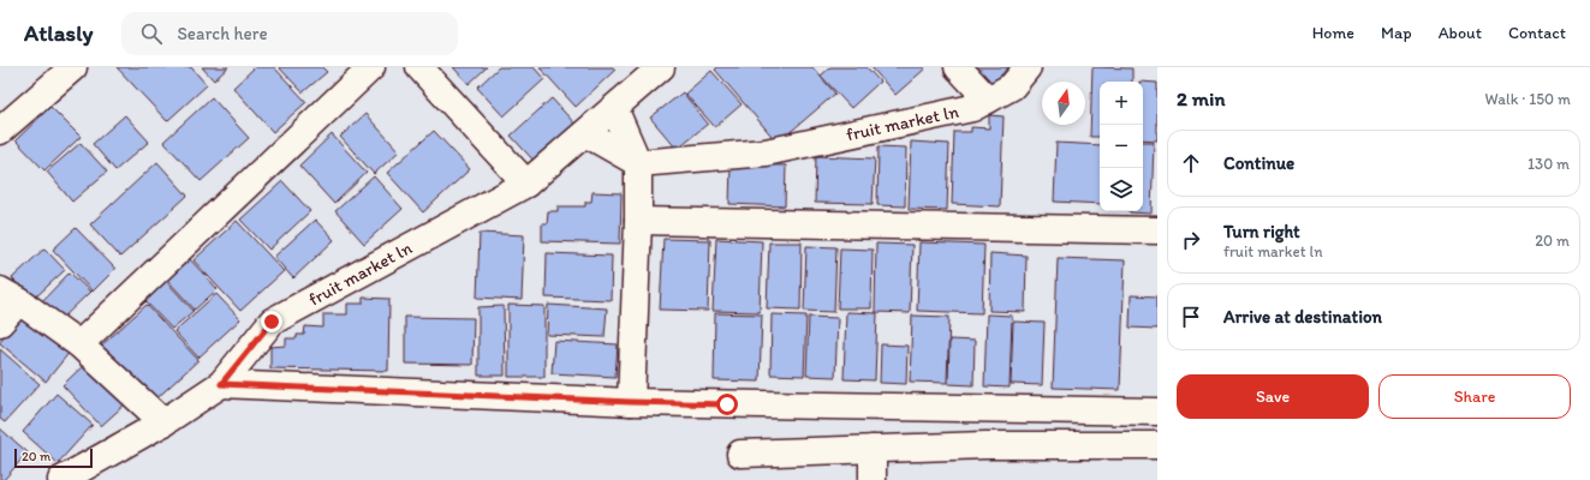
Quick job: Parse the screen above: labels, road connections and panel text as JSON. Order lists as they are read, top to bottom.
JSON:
{
  "streets": {
    "street": ["fruit market ln"]
  },
  "scale_bar": "20 m",
  "north": "top",
  "page": {
    "header": "Atlasly",
    "search": "Search here",
    "nav": [
      "Home",
      "Map",
      "About",
      "Contact"
    ],
    "heading": ["2 min", "Walk · 150 m"],
    "map_buttons": ["+", "−"],
    "list": [
      ["Continue", "130 m"],
      ["Turn right", "fruit market ln", "20 m"],
      "Arrive at destination"
    ],
    "buttons": ["Save", "Share"],
    "scale": "20 m"
  }
}
